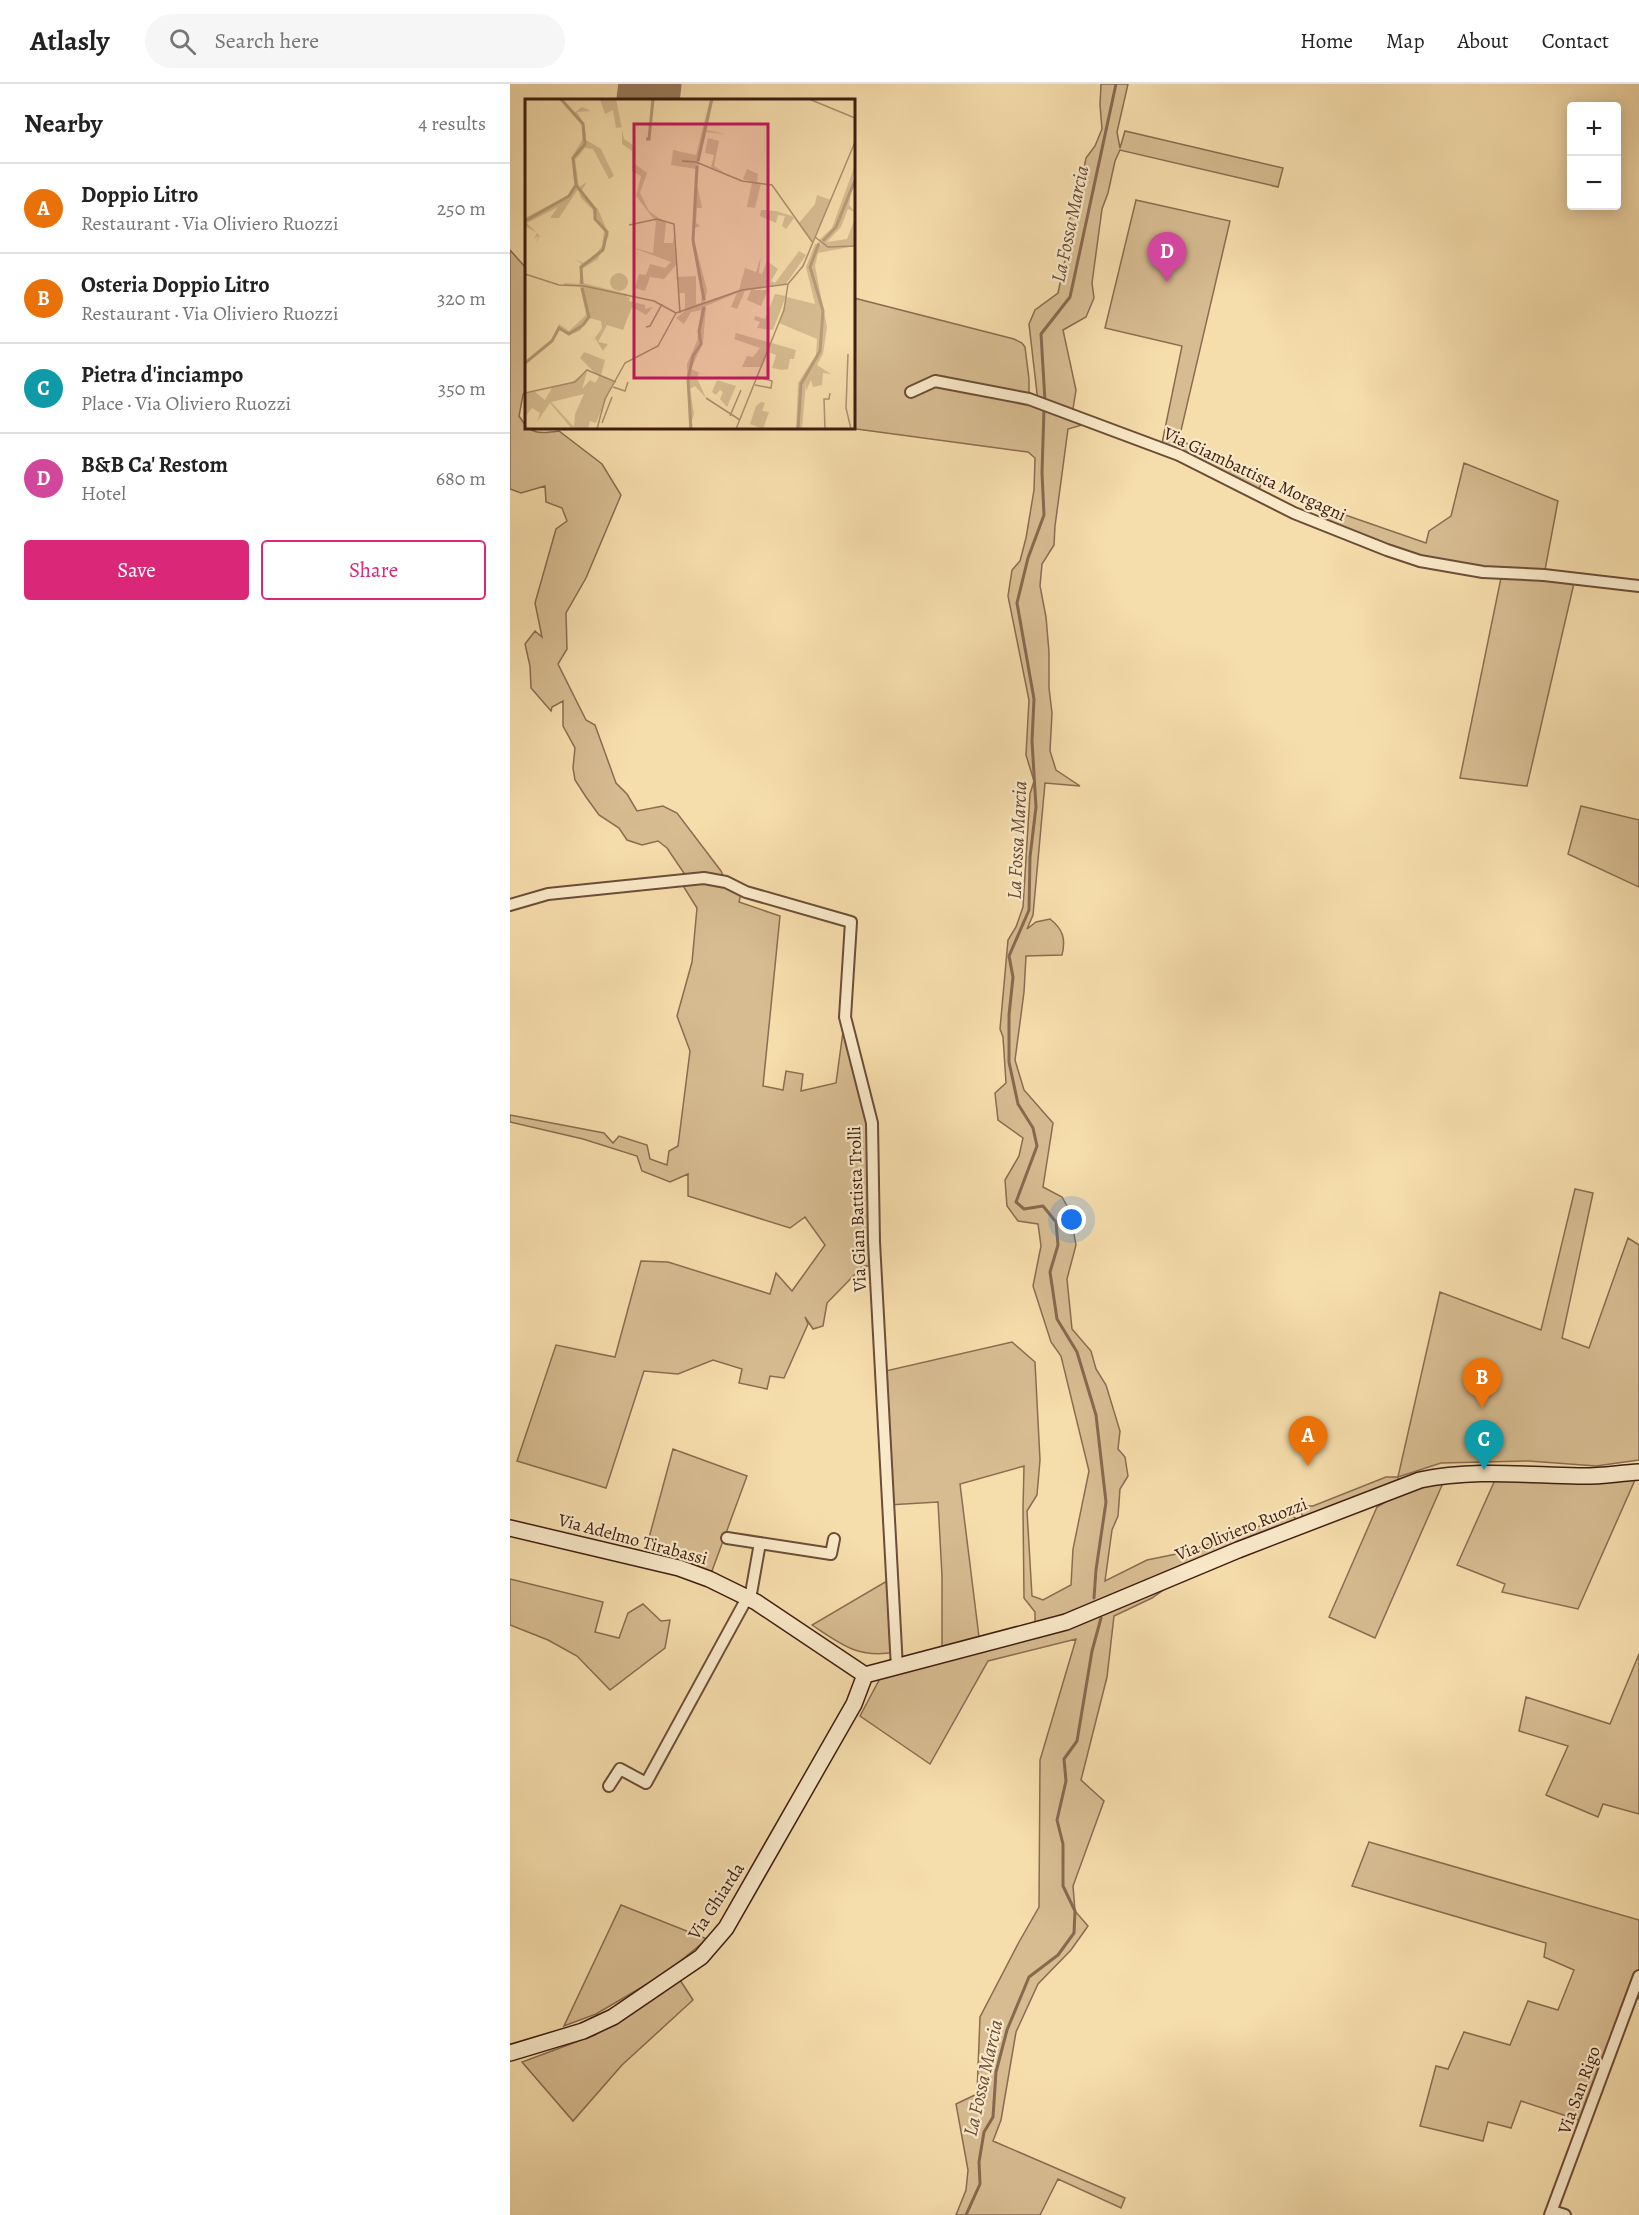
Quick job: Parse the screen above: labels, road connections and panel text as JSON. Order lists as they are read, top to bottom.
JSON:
{
  "streets": {
    "street": [
      "Via Giambattista Morgagni",
      "Via Gian Battista Trolli",
      "Via Oliviero Ruozzi",
      "Via Adelmo Tirabassi",
      "Via Ghiarda",
      "Via San Rigo"
    ]
  },
  "crossings": [
    ["Via Gian Battista Trolli", "Via Oliviero Ruozzi"],
    ["Via Oliviero Ruozzi", "Via Adelmo Tirabassi"],
    ["Via Oliviero Ruozzi", "Via Ghiarda"],
    ["Via Adelmo Tirabassi", "Via Ghiarda"]
  ],
  "water": ["La Fossa Marcia"],
  "page": {
    "header": "Atlasly",
    "search": "Search here",
    "nav": [
      "Home",
      "Map",
      "About",
      "Contact"
    ],
    "heading": ["Nearby", "4 results"],
    "map_buttons": ["+", "−"],
    "list": [
      {
        "mark": "A",
        "name": "Doppio Litro",
        "note": "Restaurant · Via Oliviero Ruozzi",
        "value": "250 m"
      },
      {
        "mark": "B",
        "name": "Osteria Doppio Litro",
        "note": "Restaurant · Via Oliviero Ruozzi",
        "value": "320 m"
      },
      {
        "mark": "C",
        "name": "Pietra d'inciampo",
        "note": "Place · Via Oliviero Ruozzi",
        "value": "350 m"
      },
      {
        "mark": "D",
        "name": "B&B Ca' Restom",
        "note": "Hotel",
        "value": "680 m"
      }
    ],
    "pins": [
      "D",
      "B",
      "A",
      "C"
    ],
    "buttons": ["Save", "Share"]
  }
}
